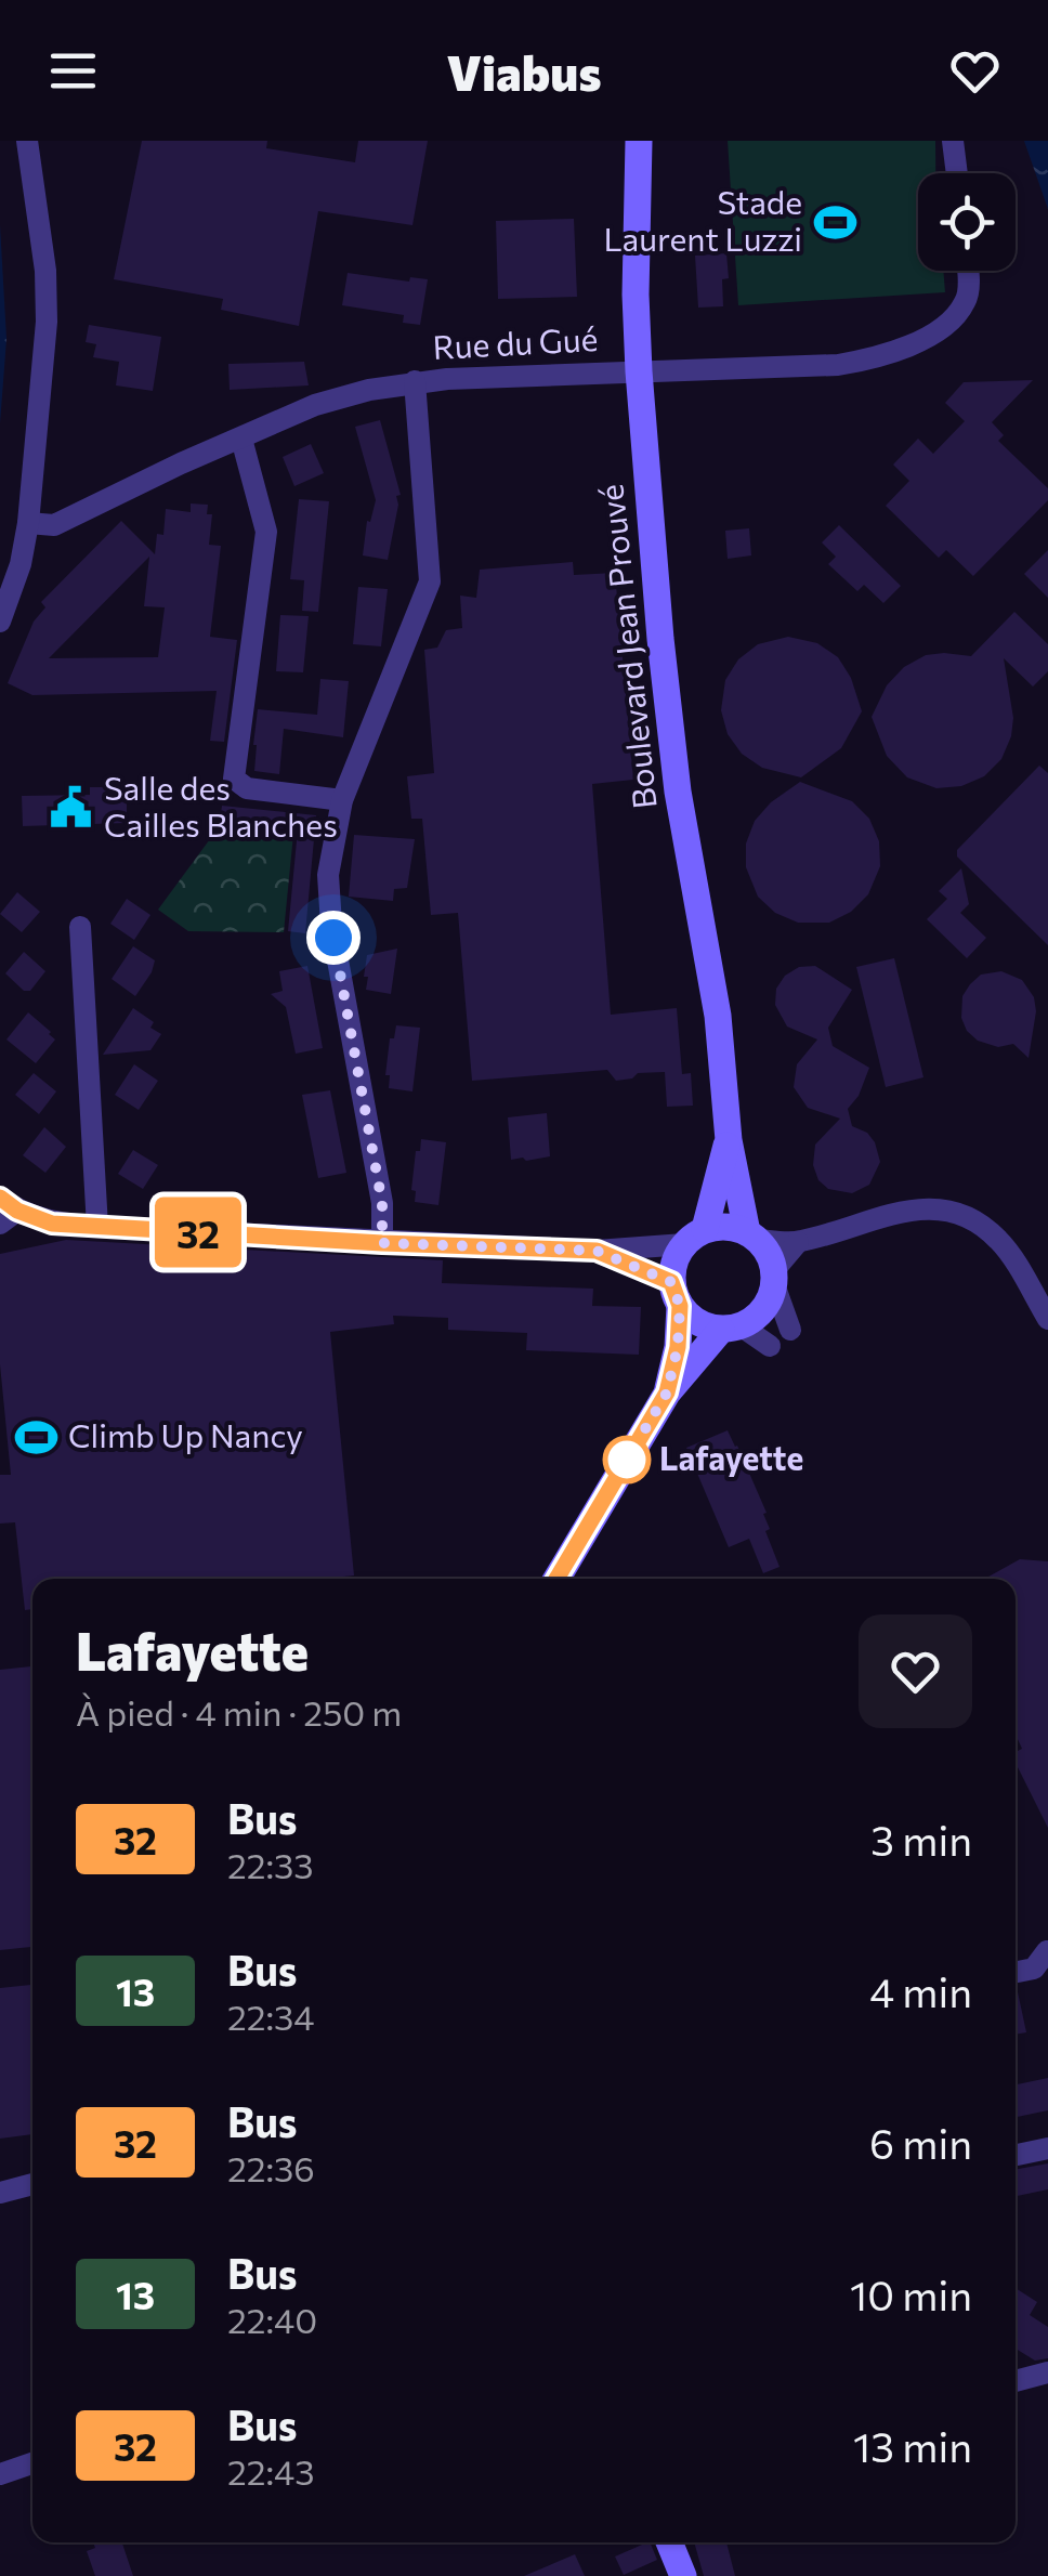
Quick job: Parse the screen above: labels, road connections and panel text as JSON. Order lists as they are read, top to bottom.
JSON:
{
  "streets": {
    "street": ["Rue du Gué", "Boulevard Jean Prouvé"]
  },
  "crossings": [
    ["Rue du Gué", "Boulevard Jean Prouvé"]
  ],
  "places": {
    "sports": ["Stade Laurent Luzzi", "Climb Up Nancy"],
    "public building": ["Salle des Cailles Blanches"],
    "other": ["Lafayette"]
  },
  "lines": ["bus line 32"],
  "page": {
    "header": "Viabus",
    "on_map": "32",
    "heading": ["Lafayette", "À pied · 4 min · 250 m"],
    "list": [
      {
        "mark": "32",
        "name": "Bus",
        "note": "22:33",
        "value": "3 min"
      },
      {
        "mark": "13",
        "name": "Bus",
        "note": "22:34",
        "value": "4 min"
      },
      {
        "mark": "32",
        "name": "Bus",
        "note": "22:36",
        "value": "6 min"
      },
      {
        "mark": "13",
        "name": "Bus",
        "note": "22:40",
        "value": "10 min"
      },
      {
        "mark": "32",
        "name": "Bus",
        "note": "22:43",
        "value": "13 min"
      }
    ]
  }
}
